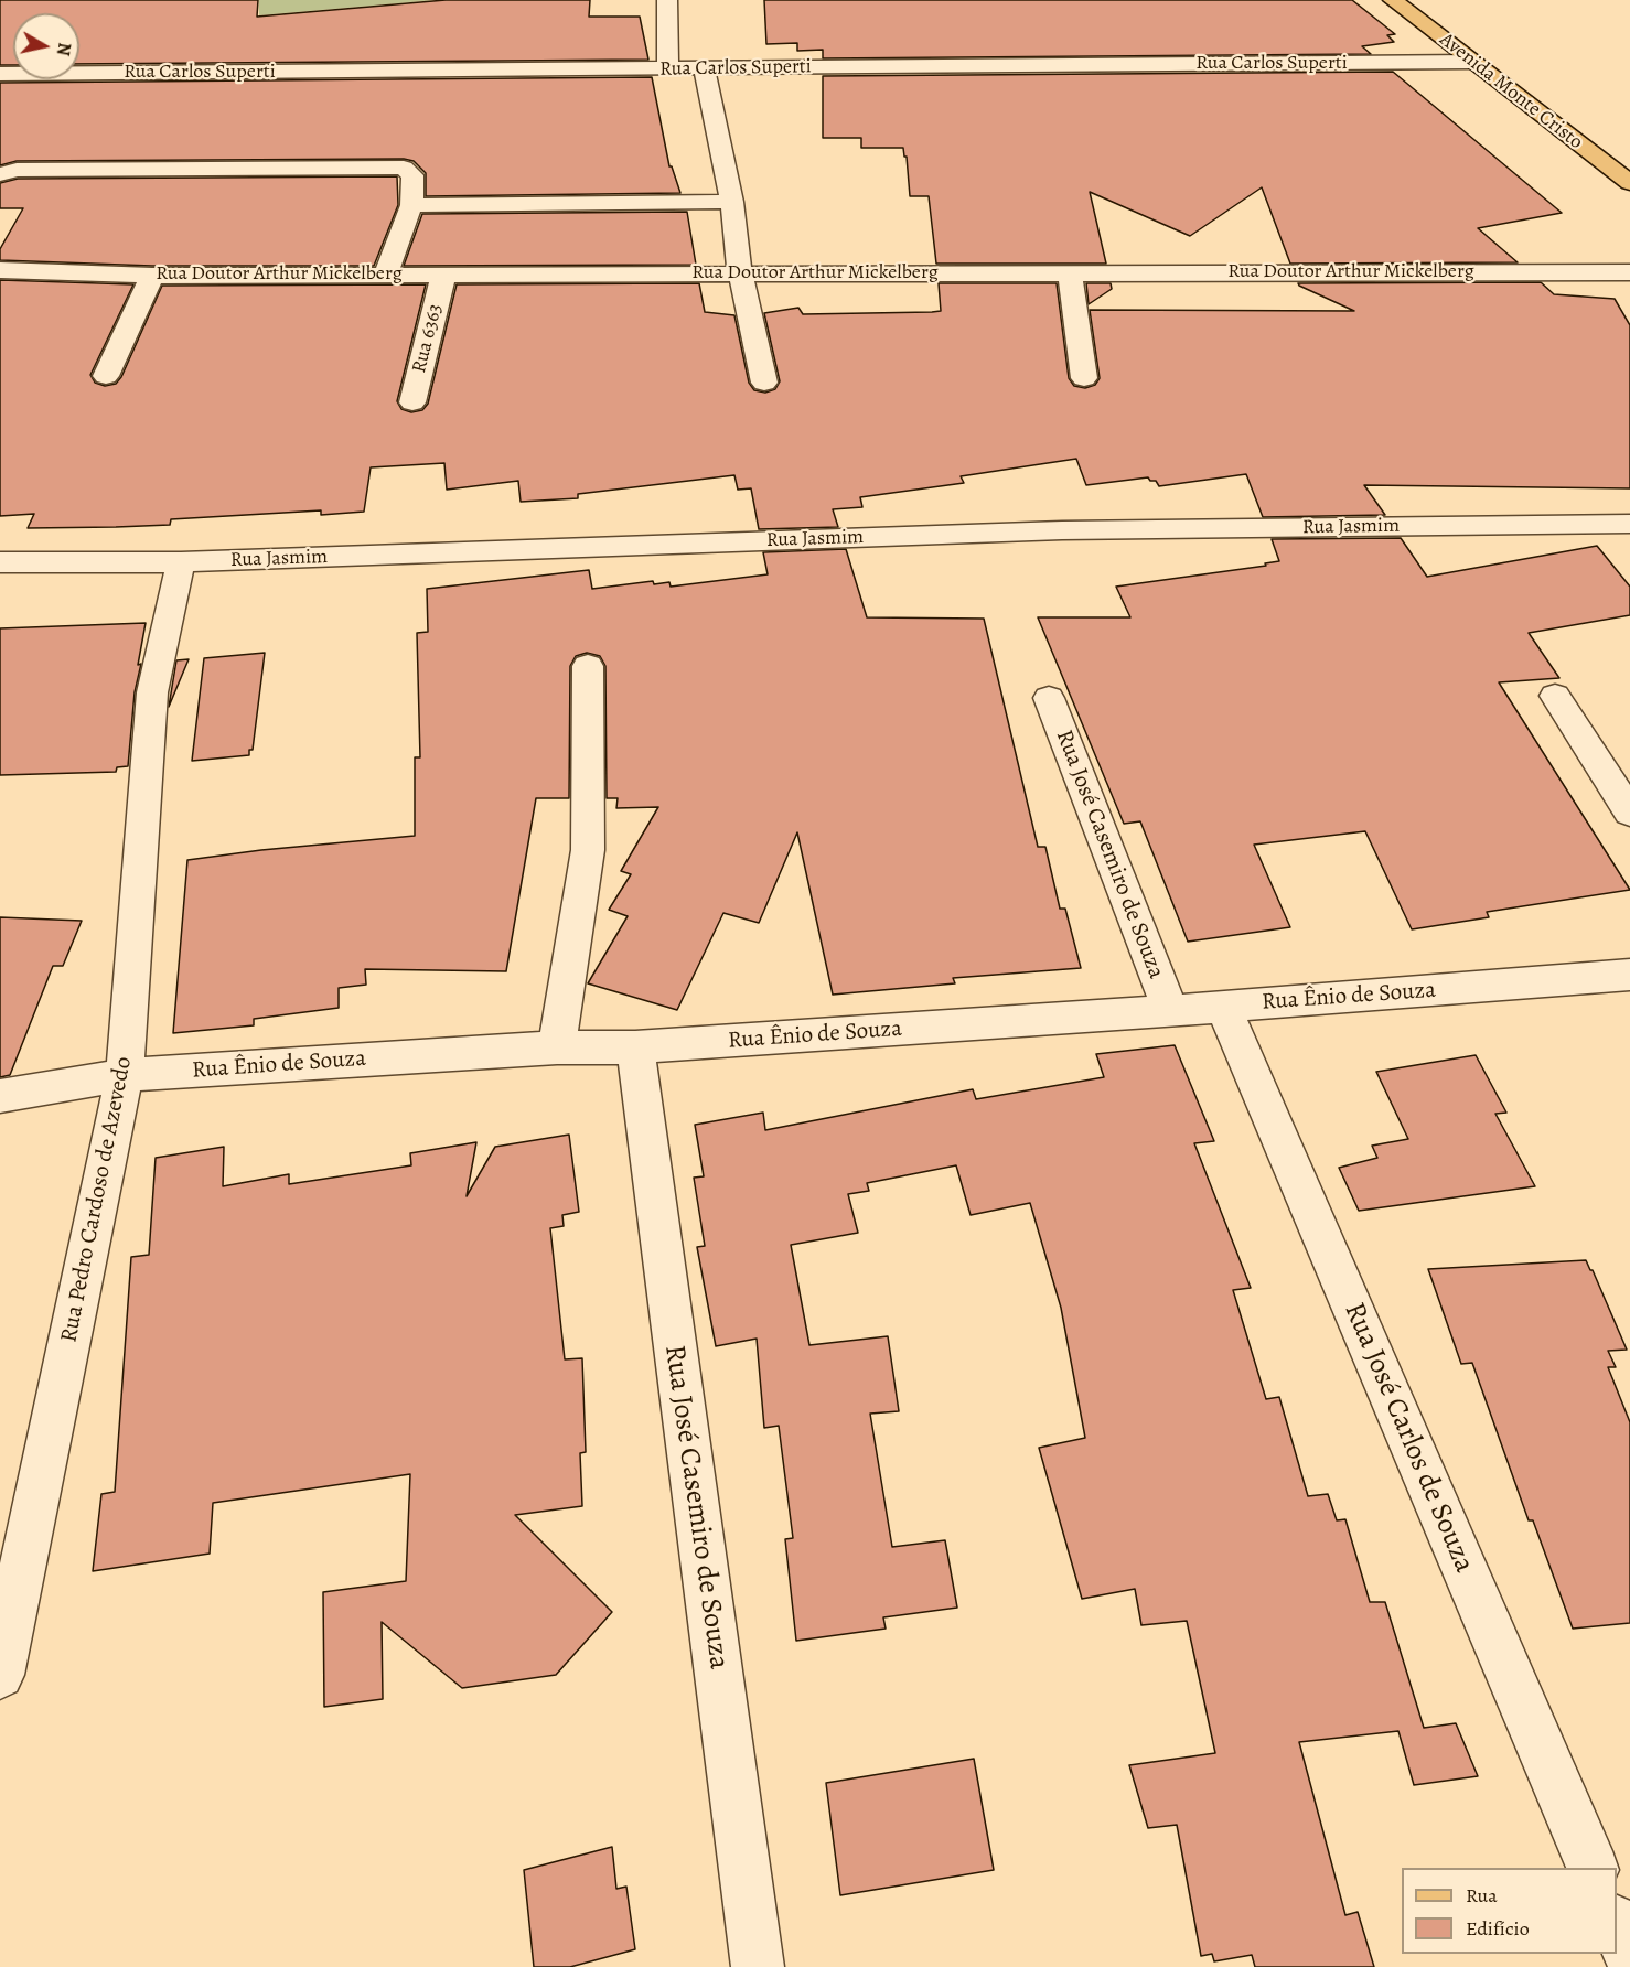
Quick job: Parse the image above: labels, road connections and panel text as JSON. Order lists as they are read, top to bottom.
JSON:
{
  "streets": {
    "main road": ["Avenida Monte Cristo"],
    "street": [
      "Rua Carlos Superti",
      "Rua Doutor Arthur Mickelberg",
      "Rua 6363",
      "Rua Jasmim",
      "Rua José Casemiro de Souza",
      "Rua Ênio de Souza",
      "Rua Pedro Cardoso de Azevedo",
      "Rua José Carlos de Souza"
    ]
  },
  "crossings": [
    ["Rua Carlos Superti", "Avenida Monte Cristo"],
    ["Rua Doutor Arthur Mickelberg", "Rua 6363"],
    ["Rua Jasmim", "Rua Pedro Cardoso de Azevedo"],
    ["Rua José Casemiro de Souza", "Rua Ênio de Souza"],
    ["Rua Ênio de Souza", "Rua Pedro Cardoso de Azevedo"],
    ["Rua Ênio de Souza", "Rua José Carlos de Souza"]
  ],
  "legend": ["Rua", "Edifício"],
  "north": "right"
}
